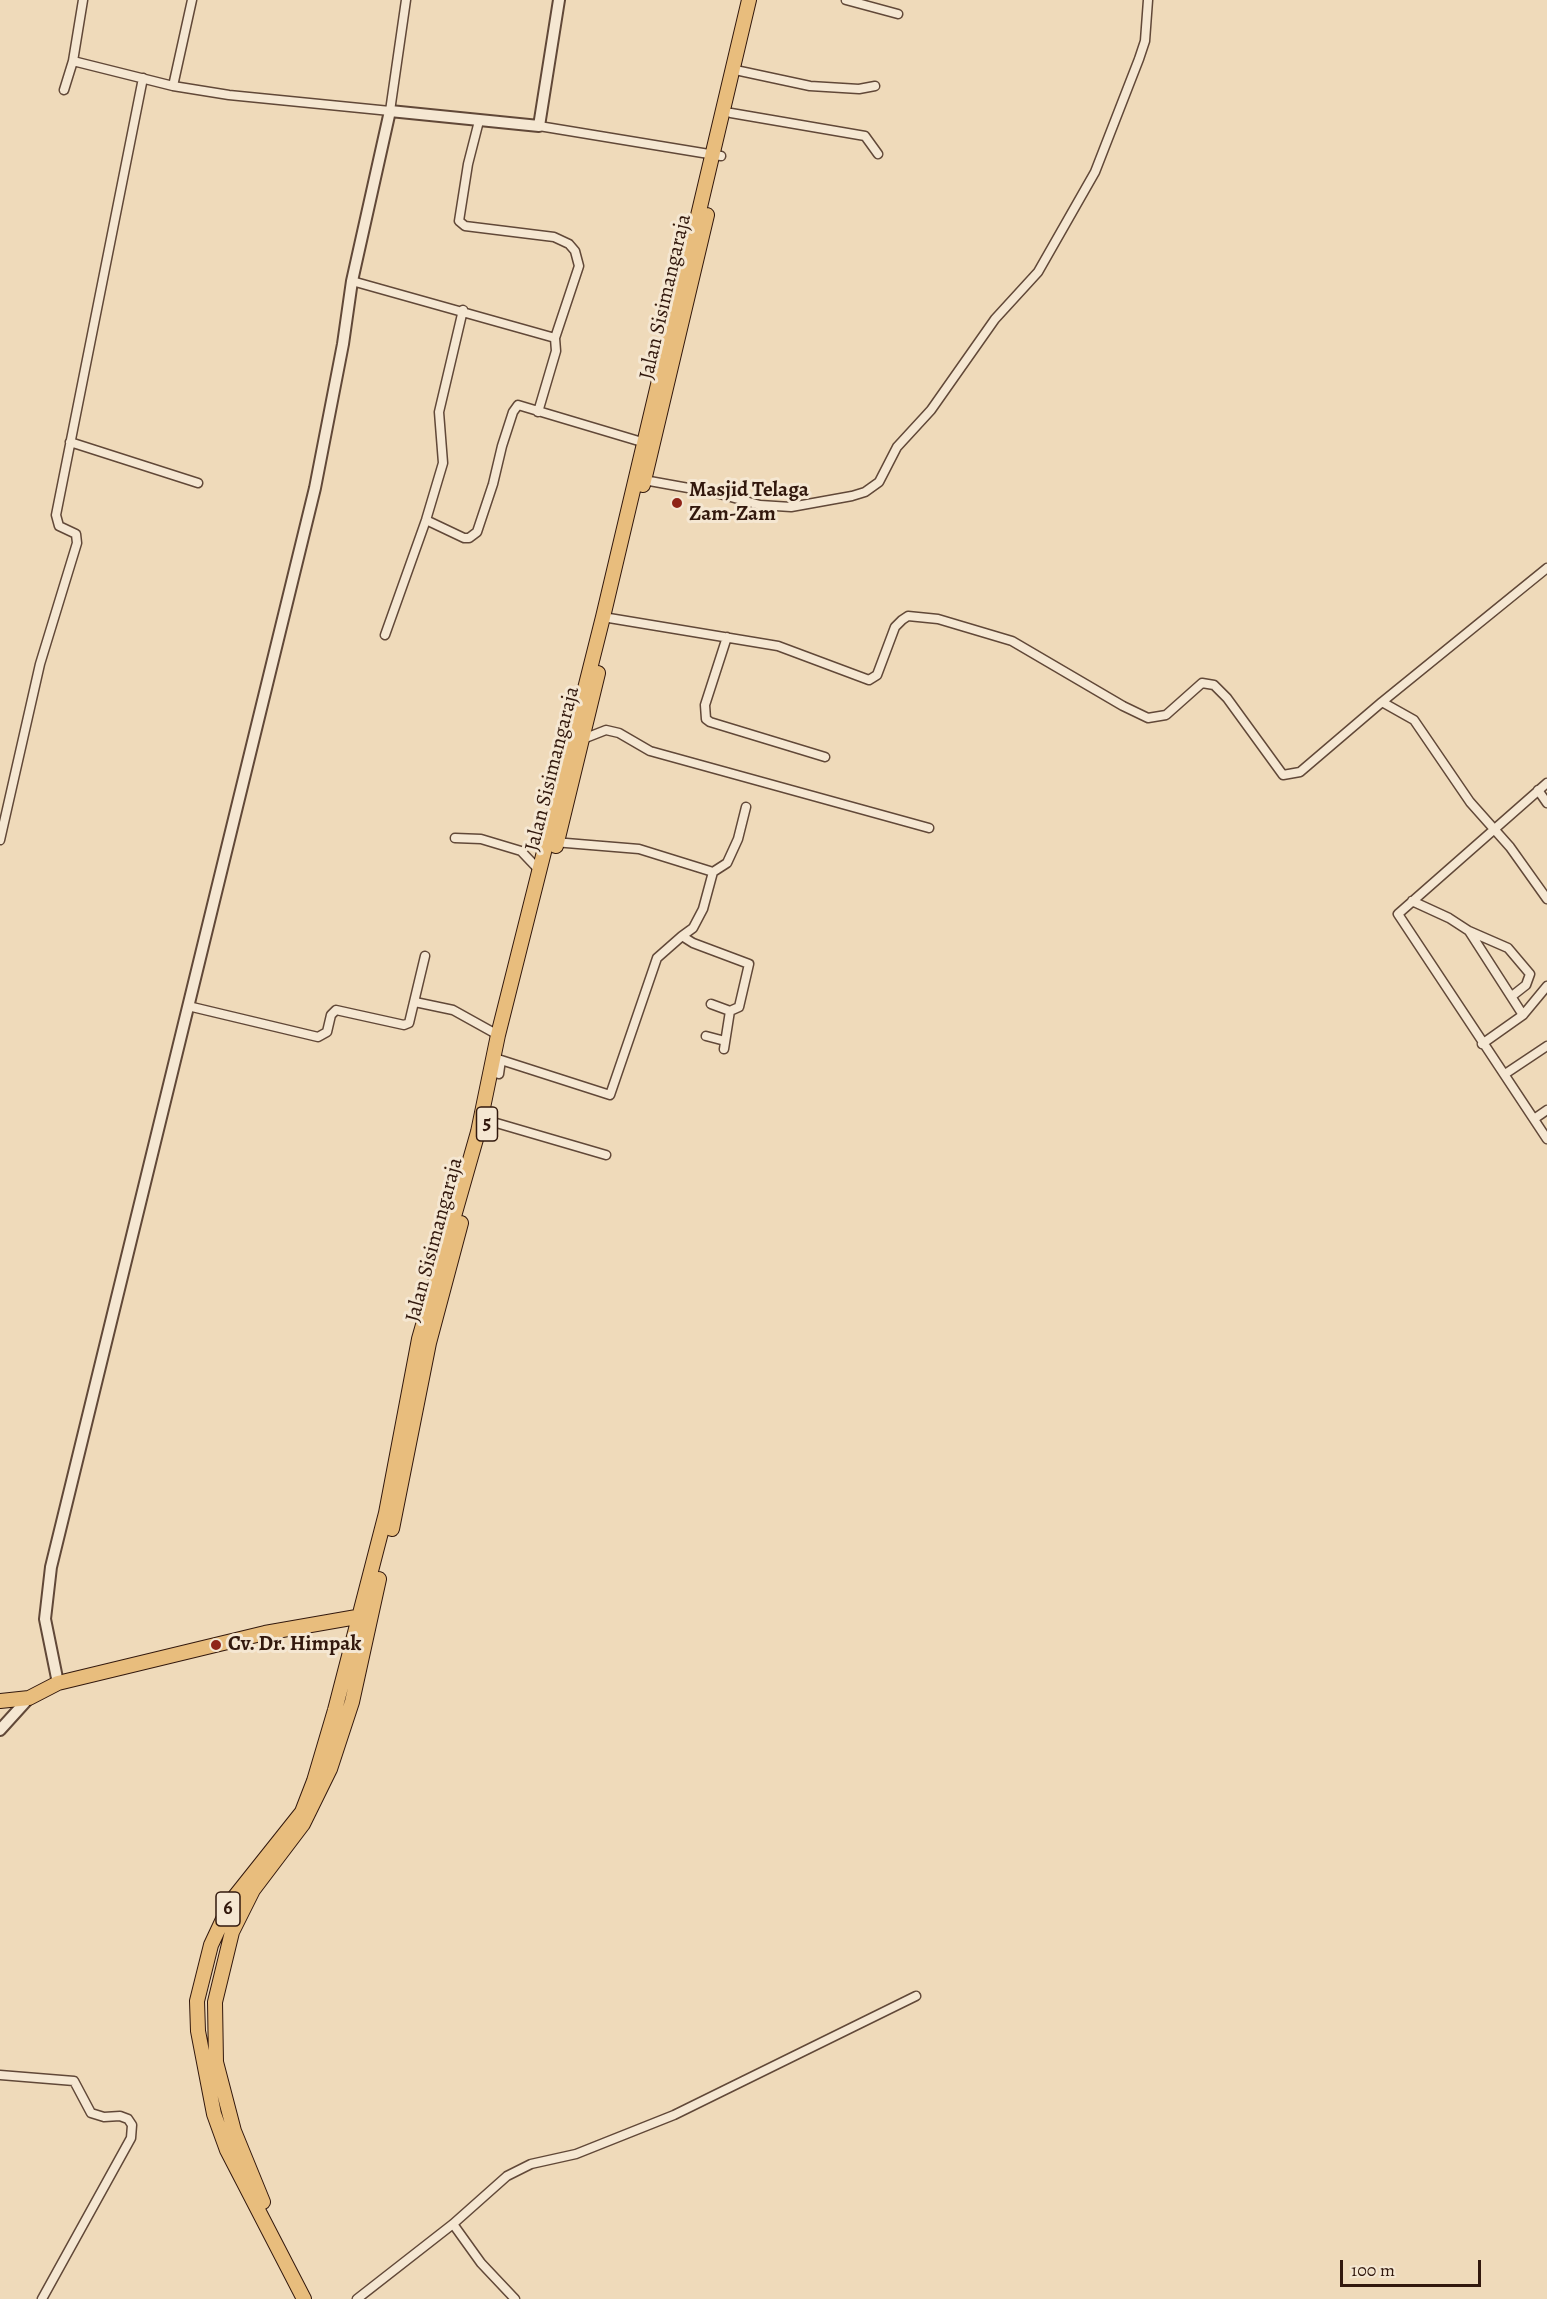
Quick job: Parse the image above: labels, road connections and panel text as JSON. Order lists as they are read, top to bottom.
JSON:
{
  "streets": {
    "highway": ["Jalan Sisimangaraja", "5"]
  },
  "places": ["Masjid Telaga Zam-Zam", "Cv. Dr. Himpak"],
  "scale_bar": "100 m"
}
